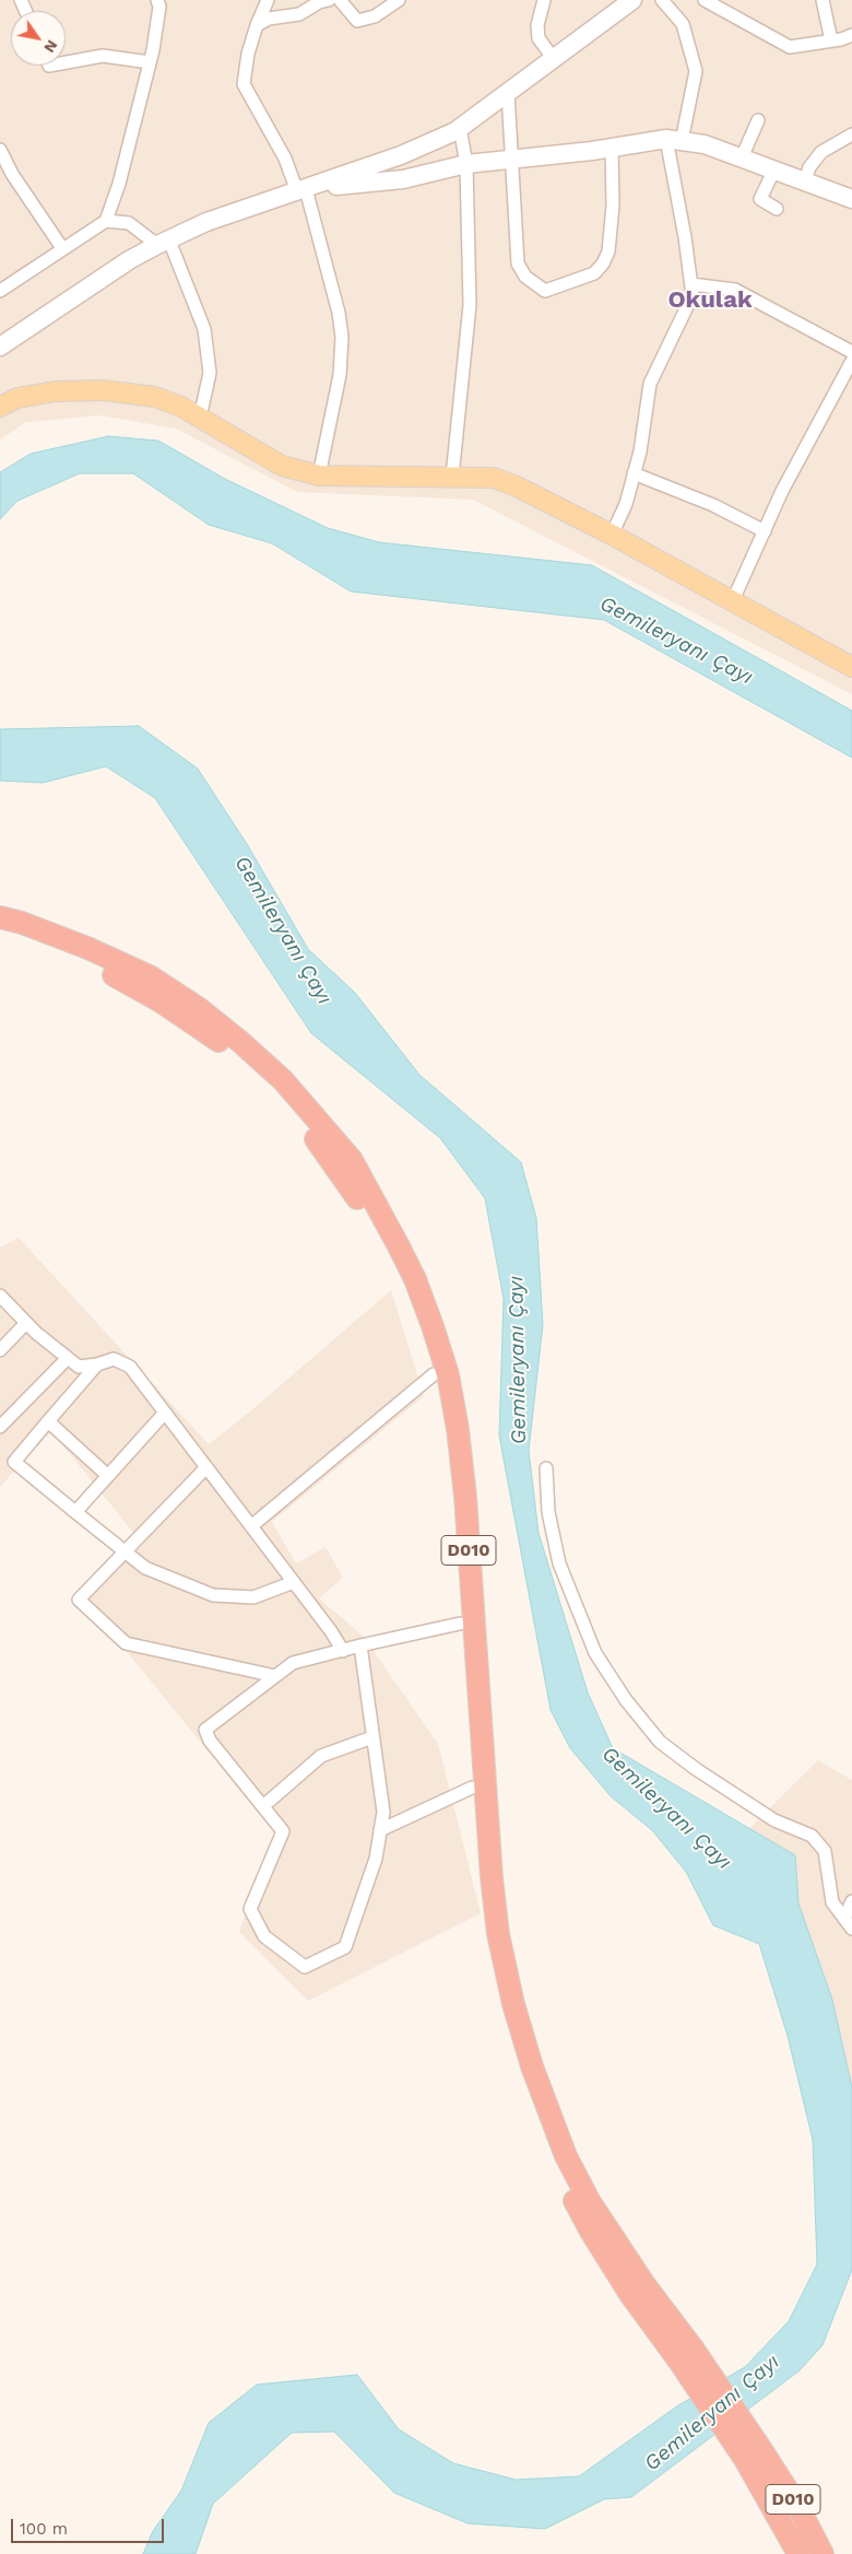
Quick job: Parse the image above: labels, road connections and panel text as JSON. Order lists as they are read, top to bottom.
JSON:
{
  "streets": {
    "highway": ["D010"]
  },
  "districts": ["Okulak"],
  "water": ["Gemileryanı Çayı"],
  "scale_bar": "100 m",
  "north": "bottom right"
}
